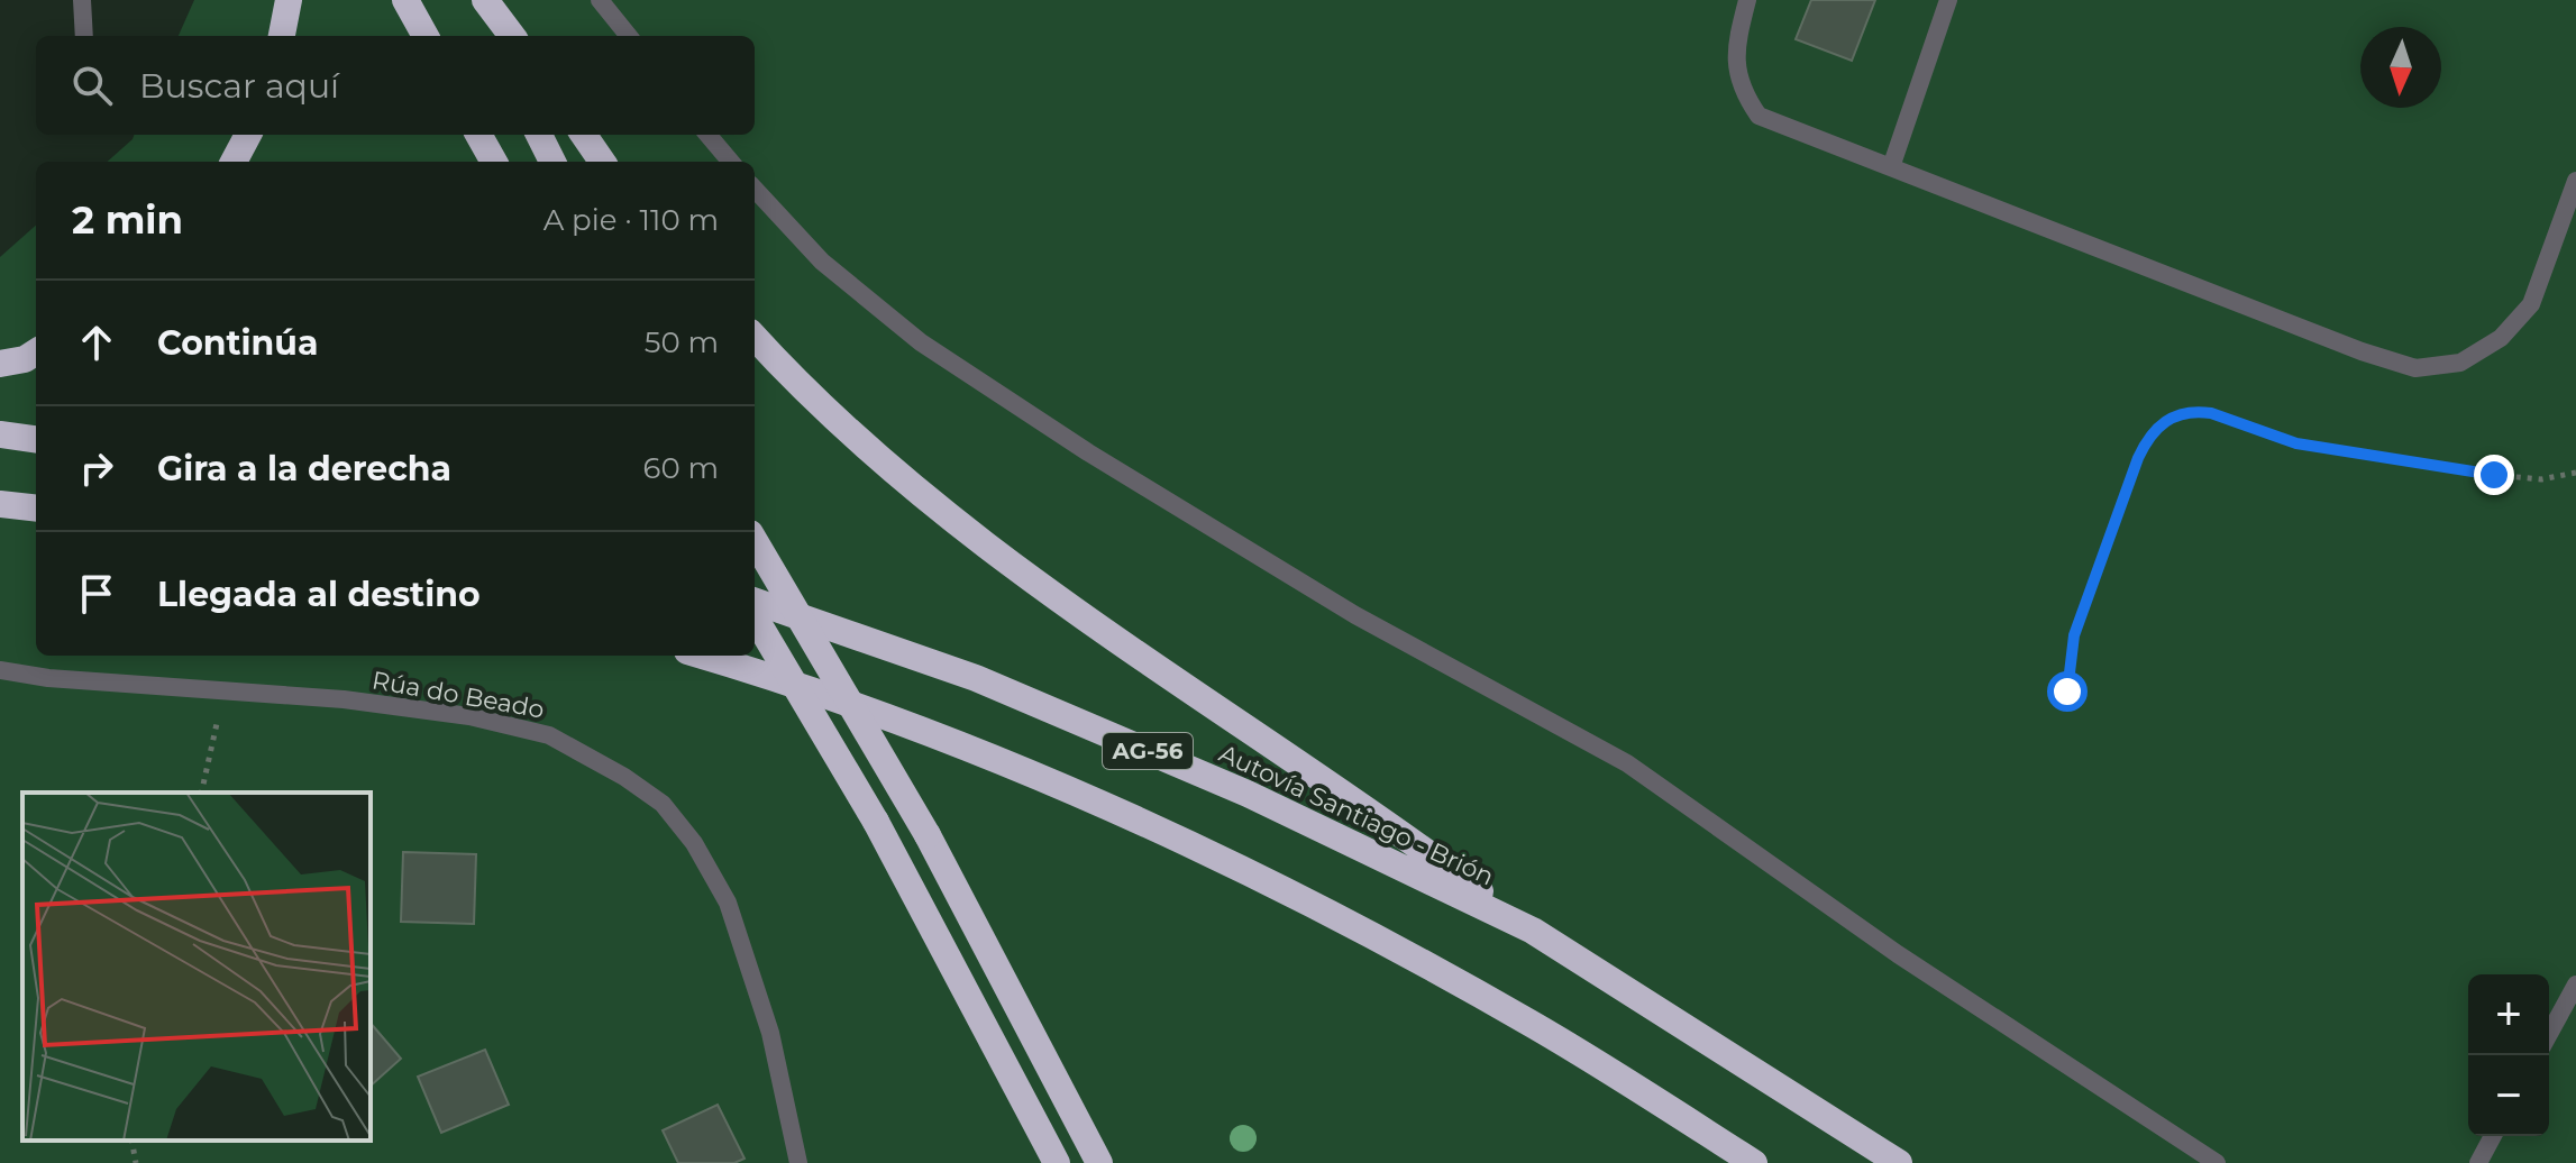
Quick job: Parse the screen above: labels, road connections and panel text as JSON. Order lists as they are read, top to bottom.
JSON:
{
  "streets": {
    "highway": ["AG-56", "Autovía Santiago - Brión"],
    "street": ["Rúa do Beado"]
  },
  "north": "bottom",
  "page": {
    "search": "Buscar aquí",
    "heading": ["2 min", "A pie · 110 m"],
    "list": [
      ["Continúa", "50 m"],
      ["Gira a la derecha", "60 m"],
      "Llegada al destino"
    ],
    "map_buttons": ["+", "−"]
  }
}
